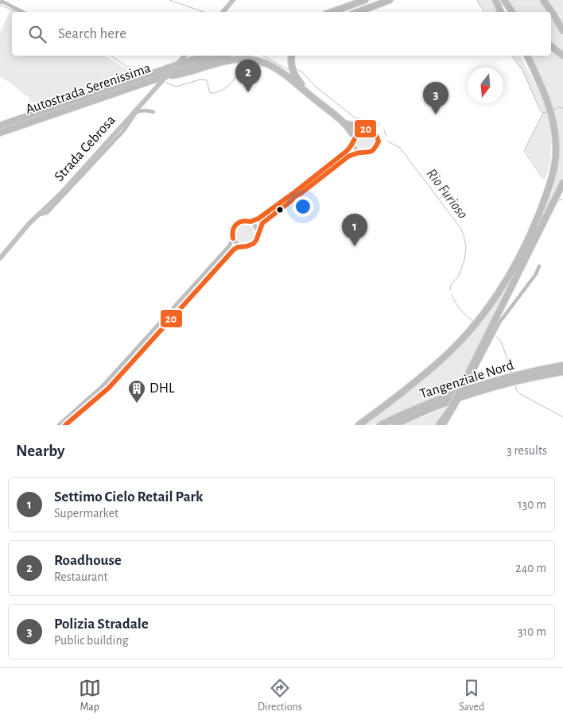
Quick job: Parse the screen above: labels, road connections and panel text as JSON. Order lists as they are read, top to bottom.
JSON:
{
  "streets": {
    "highway": ["Autostrada Serenissima", "Tangenziale Nord"],
    "main road": ["Strada Cebrosa"]
  },
  "water": ["Rio Furioso"],
  "places": {
    "building": ["DHL"]
  },
  "lines": ["transit line 20"],
  "north": "bottom",
  "page": {
    "search": "Search here",
    "pins": ["2", "3", "1"],
    "heading": ["Nearby", "3 results"],
    "list": [
      {
        "mark": "1",
        "name": "Settimo Cielo Retail Park",
        "note": "Supermarket",
        "value": "130 m"
      },
      {
        "mark": "2",
        "name": "Roadhouse",
        "note": "Restaurant",
        "value": "240 m"
      },
      {
        "mark": "3",
        "name": "Polizia Stradale",
        "note": "Public building",
        "value": "310 m"
      }
    ],
    "nav": ["Map", "Directions", "Saved"]
  }
}
